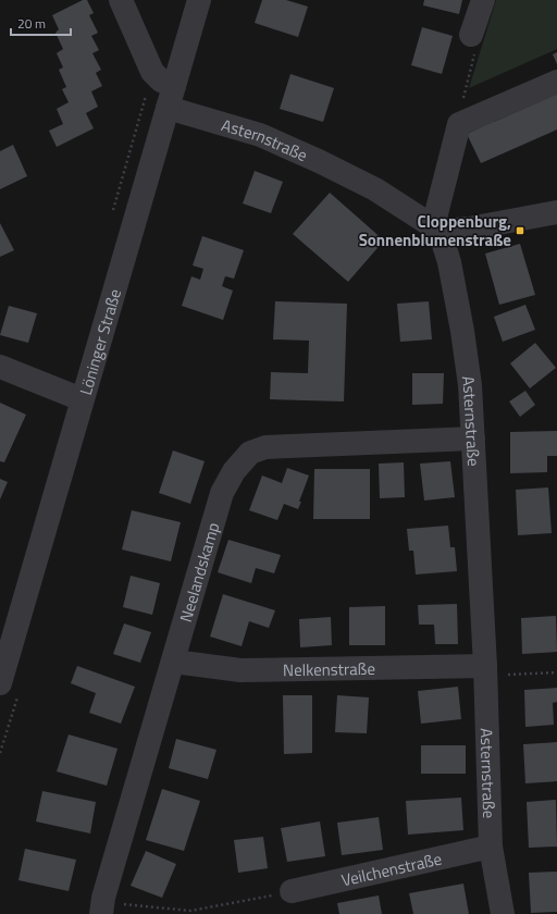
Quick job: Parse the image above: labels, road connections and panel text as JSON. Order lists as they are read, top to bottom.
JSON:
{
  "streets": {
    "street": [
      "Asternstraße",
      "Löninger Straße",
      "Neelandskamp",
      "Nelkenstraße",
      "Veilchenstraße"
    ]
  },
  "crossings": [
    ["Asternstraße", "Löninger Straße"],
    ["Asternstraße", "Neelandskamp"],
    ["Asternstraße", "Nelkenstraße"],
    ["Asternstraße", "Veilchenstraße"],
    ["Neelandskamp", "Nelkenstraße"]
  ],
  "places": {
    "transit": ["Cloppenburg, Sonnenblumenstraße"]
  },
  "scale_bar": "20 m"
}
